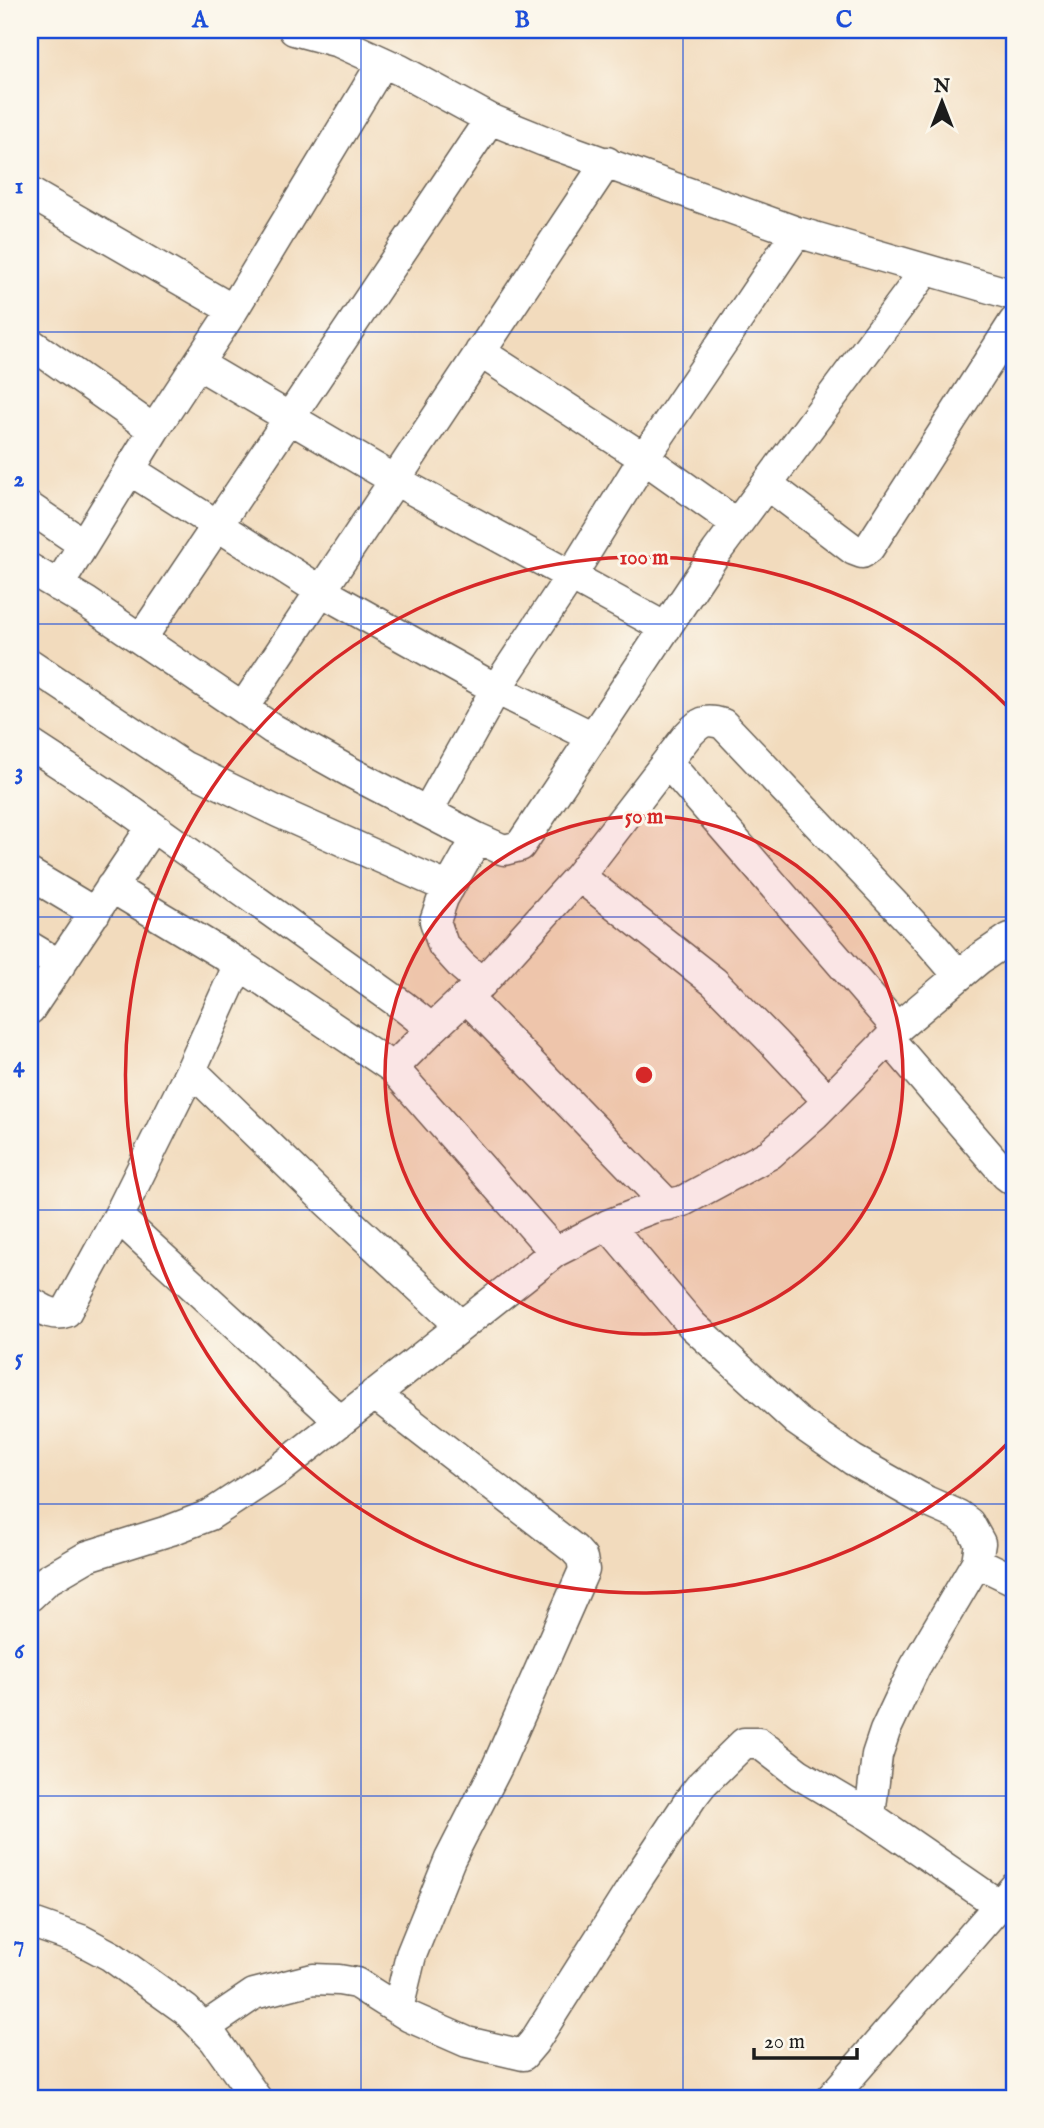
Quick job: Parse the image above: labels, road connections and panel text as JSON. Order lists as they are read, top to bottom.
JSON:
{
  "scale_bar": "20 m",
  "north": "top",
  "grid": {
    "columns": ["A", "B", "C"],
    "rows": [
      "1",
      "2",
      "3",
      "4",
      "5",
      "6",
      "7"
    ]
  },
  "rings": ["100 m", "50 m"]
}
